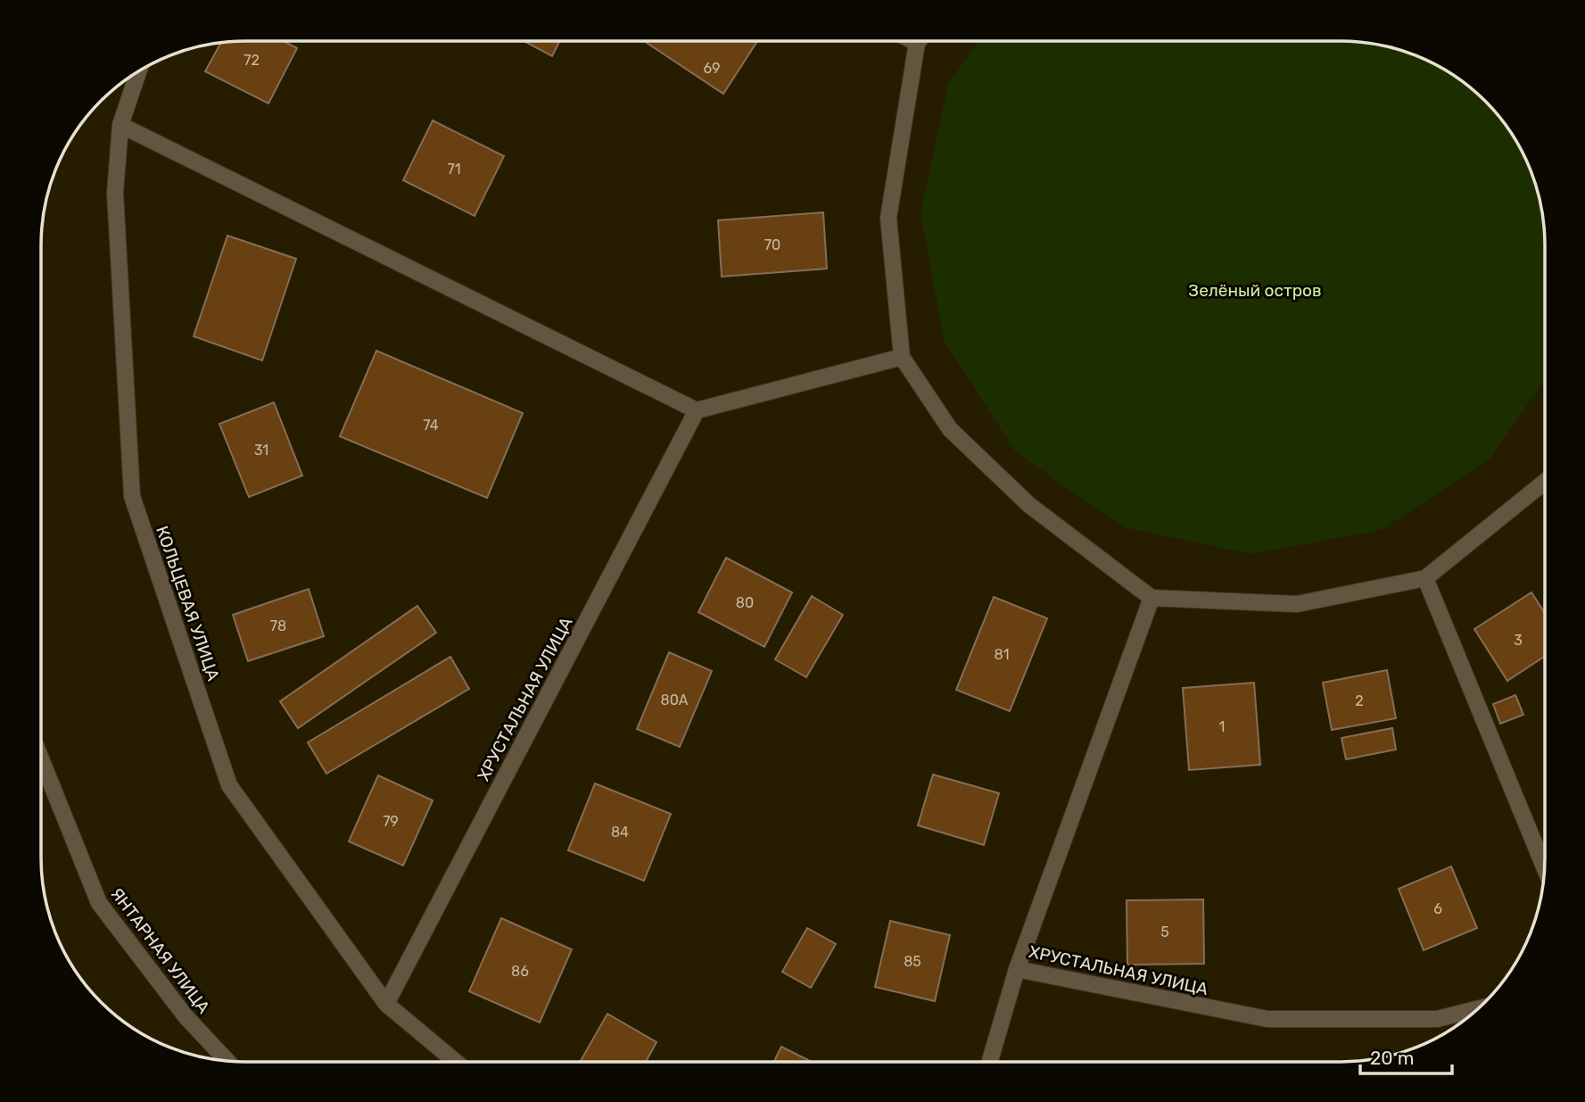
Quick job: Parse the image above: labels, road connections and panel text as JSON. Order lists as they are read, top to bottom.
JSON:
{
  "streets": {
    "street": ["КОЛЬЦЕВАЯ УЛИЦА", "ХРУСТАЛЬНАЯ УЛИЦА", "ЯНТАРНАЯ УЛИЦА"]
  },
  "crossings": [
    ["КОЛЬЦЕВАЯ УЛИЦА", "ХРУСТАЛЬНАЯ УЛИЦА"]
  ],
  "parks": ["Зелёный остров"],
  "house_numbers": [
    "72",
    "69",
    "71",
    "70",
    "74",
    "31",
    "80",
    "78",
    "3",
    "81",
    "80А",
    "2",
    "1",
    "79",
    "84",
    "6",
    "5",
    "85",
    "86"
  ],
  "scale_bar": "20 m"
}
